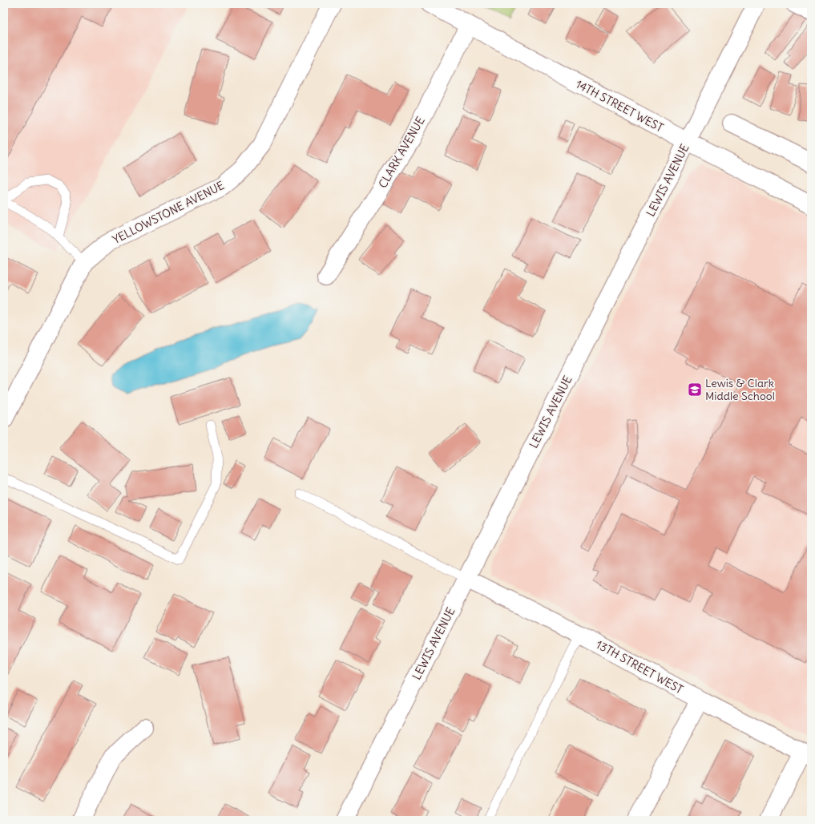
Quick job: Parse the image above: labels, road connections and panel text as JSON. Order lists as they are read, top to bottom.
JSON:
{
  "streets": {
    "street": [
      "14TH STREET WEST",
      "CLARK AVENUE",
      "LEWIS AVENUE",
      "YELLOWSTONE AVENUE",
      "13TH STREET WEST"
    ]
  },
  "crossings": [
    ["14TH STREET WEST", "CLARK AVENUE"],
    ["14TH STREET WEST", "LEWIS AVENUE"],
    ["LEWIS AVENUE", "13TH STREET WEST"]
  ],
  "places": {
    "school or university": ["Lewis & Clark Middle School"]
  }
}
